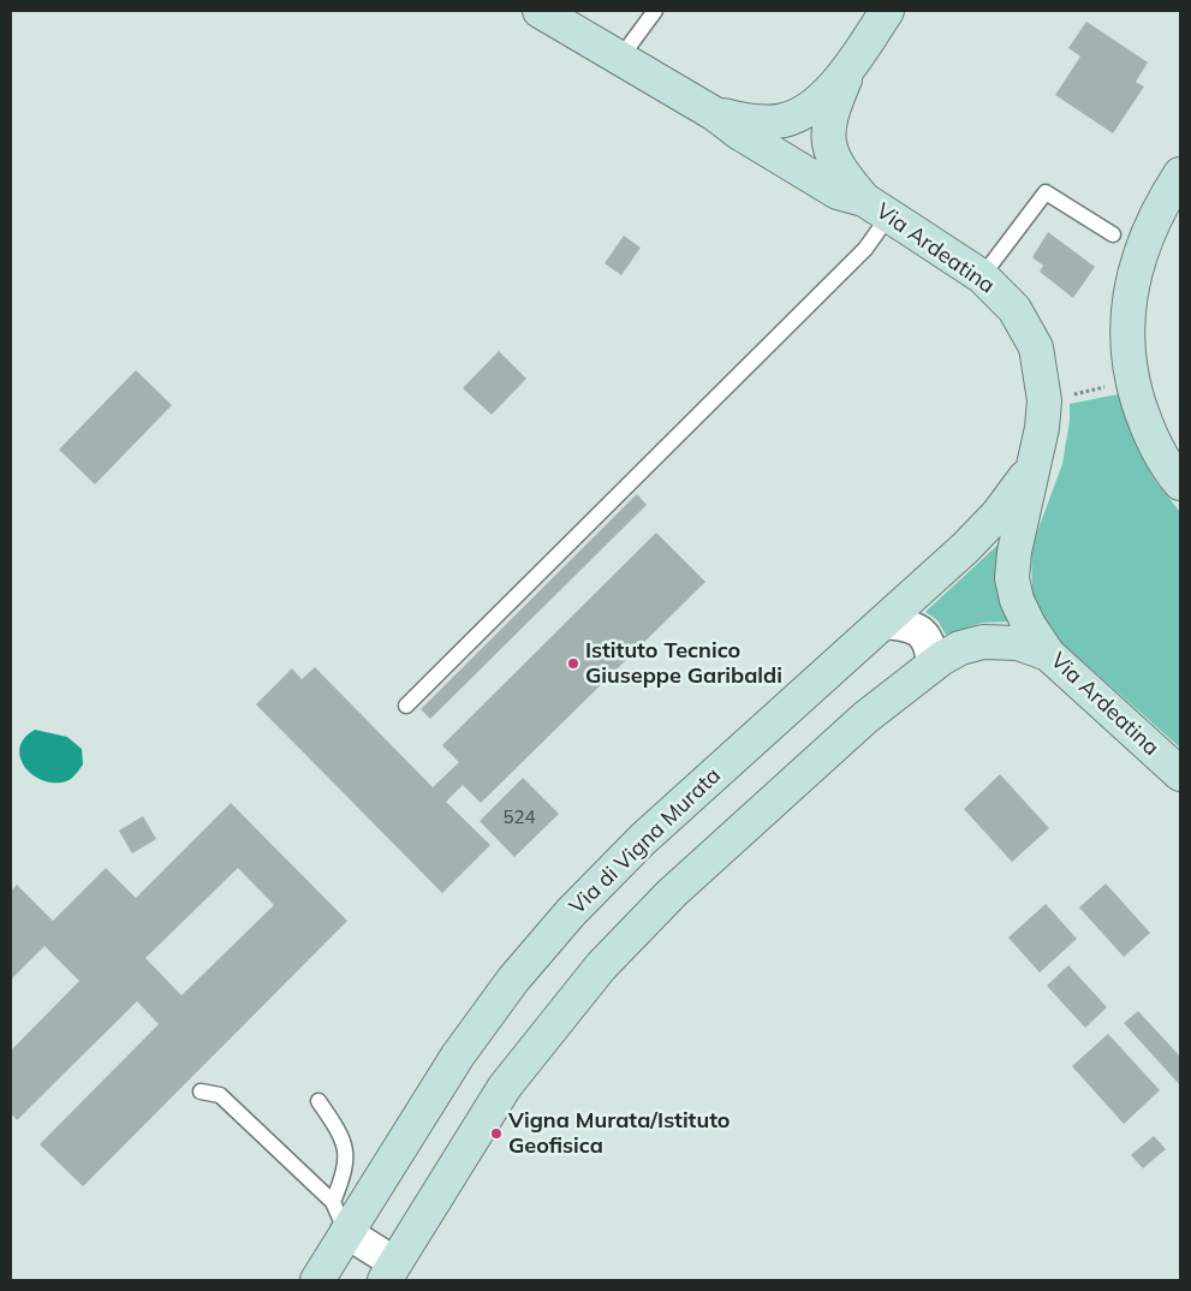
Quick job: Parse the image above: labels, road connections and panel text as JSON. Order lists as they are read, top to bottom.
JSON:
{
  "streets": {
    "main road": ["Via Ardeatina", "Via di Vigna Murata"]
  },
  "crossings": [
    ["Via Ardeatina", "Via di Vigna Murata"]
  ],
  "places": ["Istituto Tecnico Giuseppe Garibaldi", "Vigna Murata/Istituto Geofisica"],
  "house_numbers": ["524"]
}
